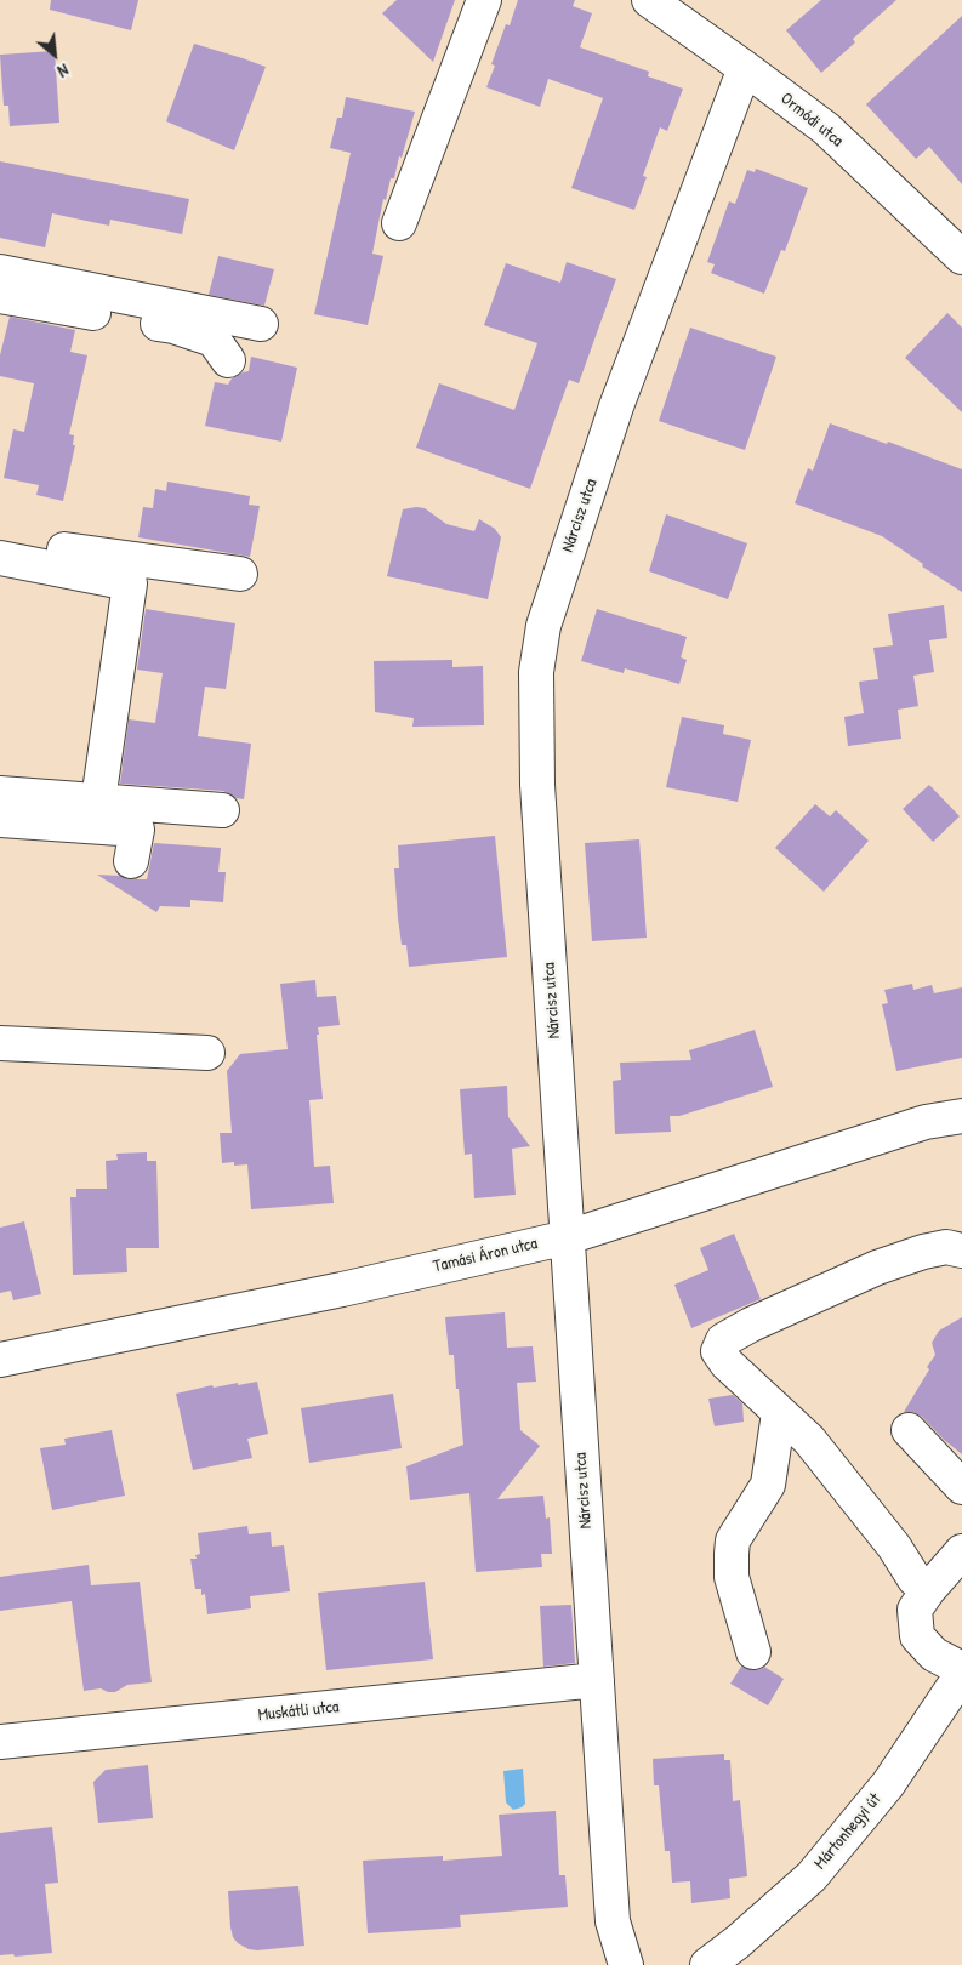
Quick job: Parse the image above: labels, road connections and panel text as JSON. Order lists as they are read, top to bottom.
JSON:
{
  "streets": {
    "street": [
      "Ormódi utca",
      "Nárcisz utca",
      "Tamási Áron utca",
      "Muskátli utca",
      "Mártonhegyi út"
    ]
  },
  "crossings": [
    ["Ormódi utca", "Nárcisz utca"],
    ["Nárcisz utca", "Tamási Áron utca"],
    ["Nárcisz utca", "Muskátli utca"]
  ],
  "north": "bottom right"
}
